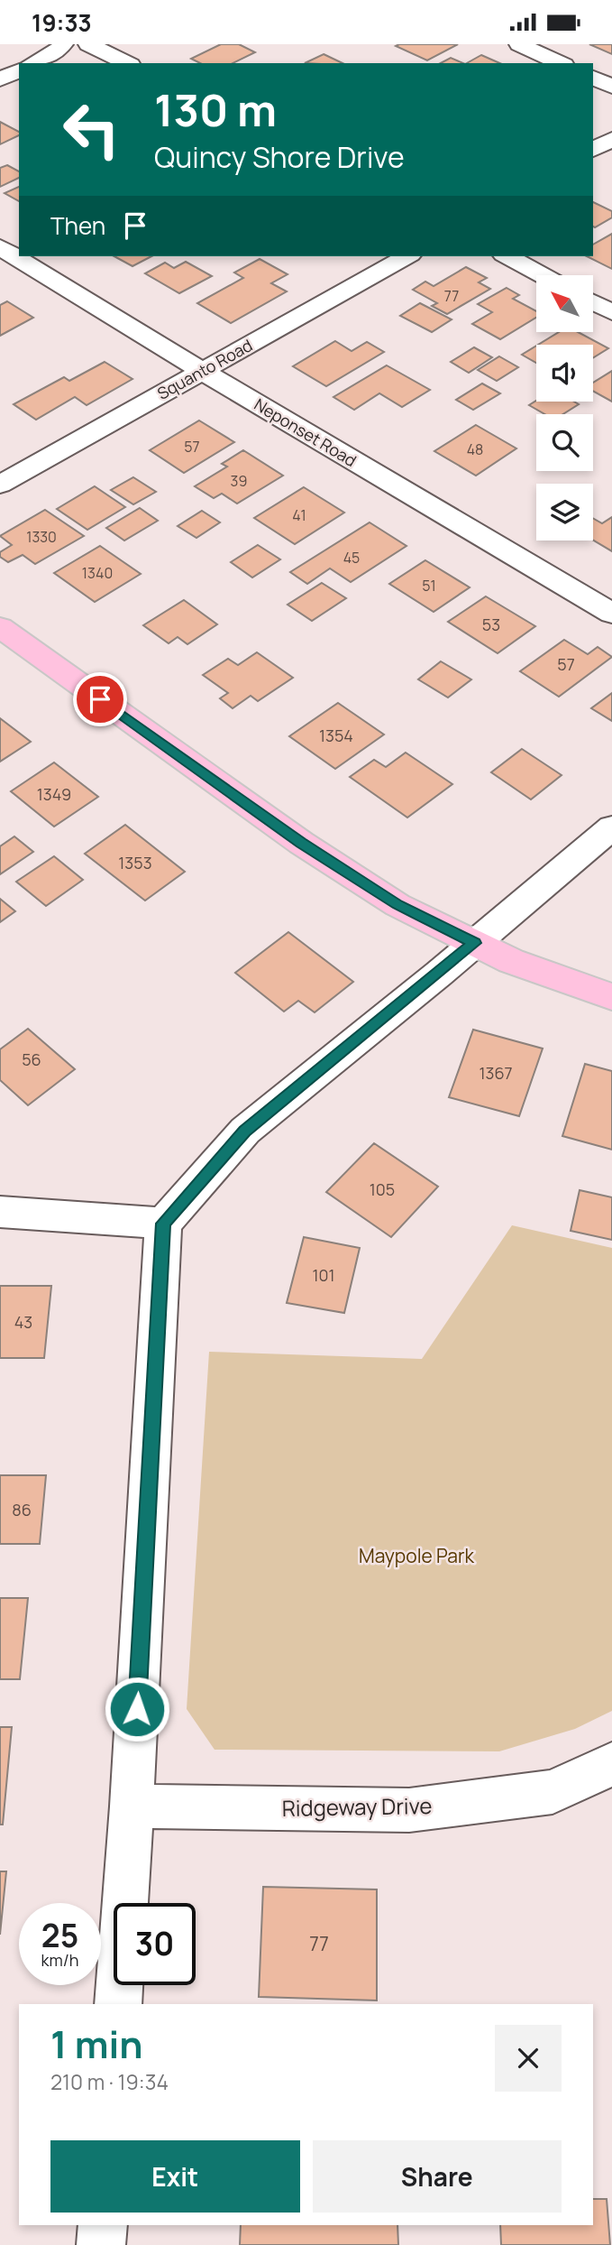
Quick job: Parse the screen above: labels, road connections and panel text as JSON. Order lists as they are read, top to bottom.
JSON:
{
  "streets": {
    "street": ["Squanto Road", "Neponset Road", "Ridgeway Drive"]
  },
  "crossings": [
    ["Squanto Road", "Neponset Road"]
  ],
  "parks": ["Maypole Park"],
  "house_numbers": [
    "77",
    "57",
    "48",
    "39",
    "41",
    "1330",
    "45",
    "1340",
    "51",
    "53",
    "57",
    "1354",
    "1349",
    "1353",
    "56",
    "1367",
    "105",
    "101",
    "43",
    "86",
    "77"
  ],
  "north": "top left",
  "page": {
    "status": "19:33",
    "turn": ["130 m", "Quincy Shore Drive"],
    "then": "Then",
    "speed": "25 km/h",
    "limit": "30",
    "heading": ["1 min", "210 m · 19:34"],
    "buttons": ["Exit", "Share"]
  }
}
